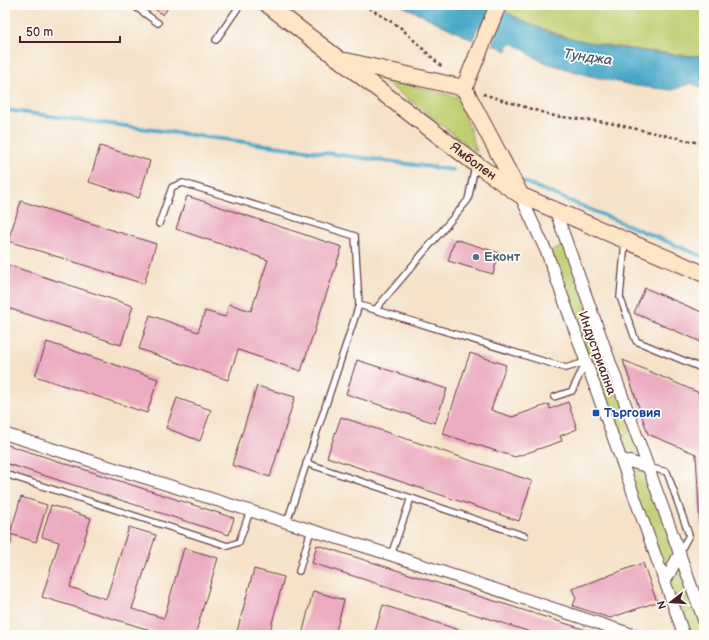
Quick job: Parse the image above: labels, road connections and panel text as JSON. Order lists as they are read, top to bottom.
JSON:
{
  "streets": {
    "main road": ["Ямболен"],
    "street": ["Индустриална"]
  },
  "crossings": [
    ["Ямболен", "Индустриална"]
  ],
  "water": ["Тунджа"],
  "places": {
    "other": ["Еконт"],
    "transit": ["Търговия"]
  },
  "scale_bar": "50 m",
  "north": "left"
}
